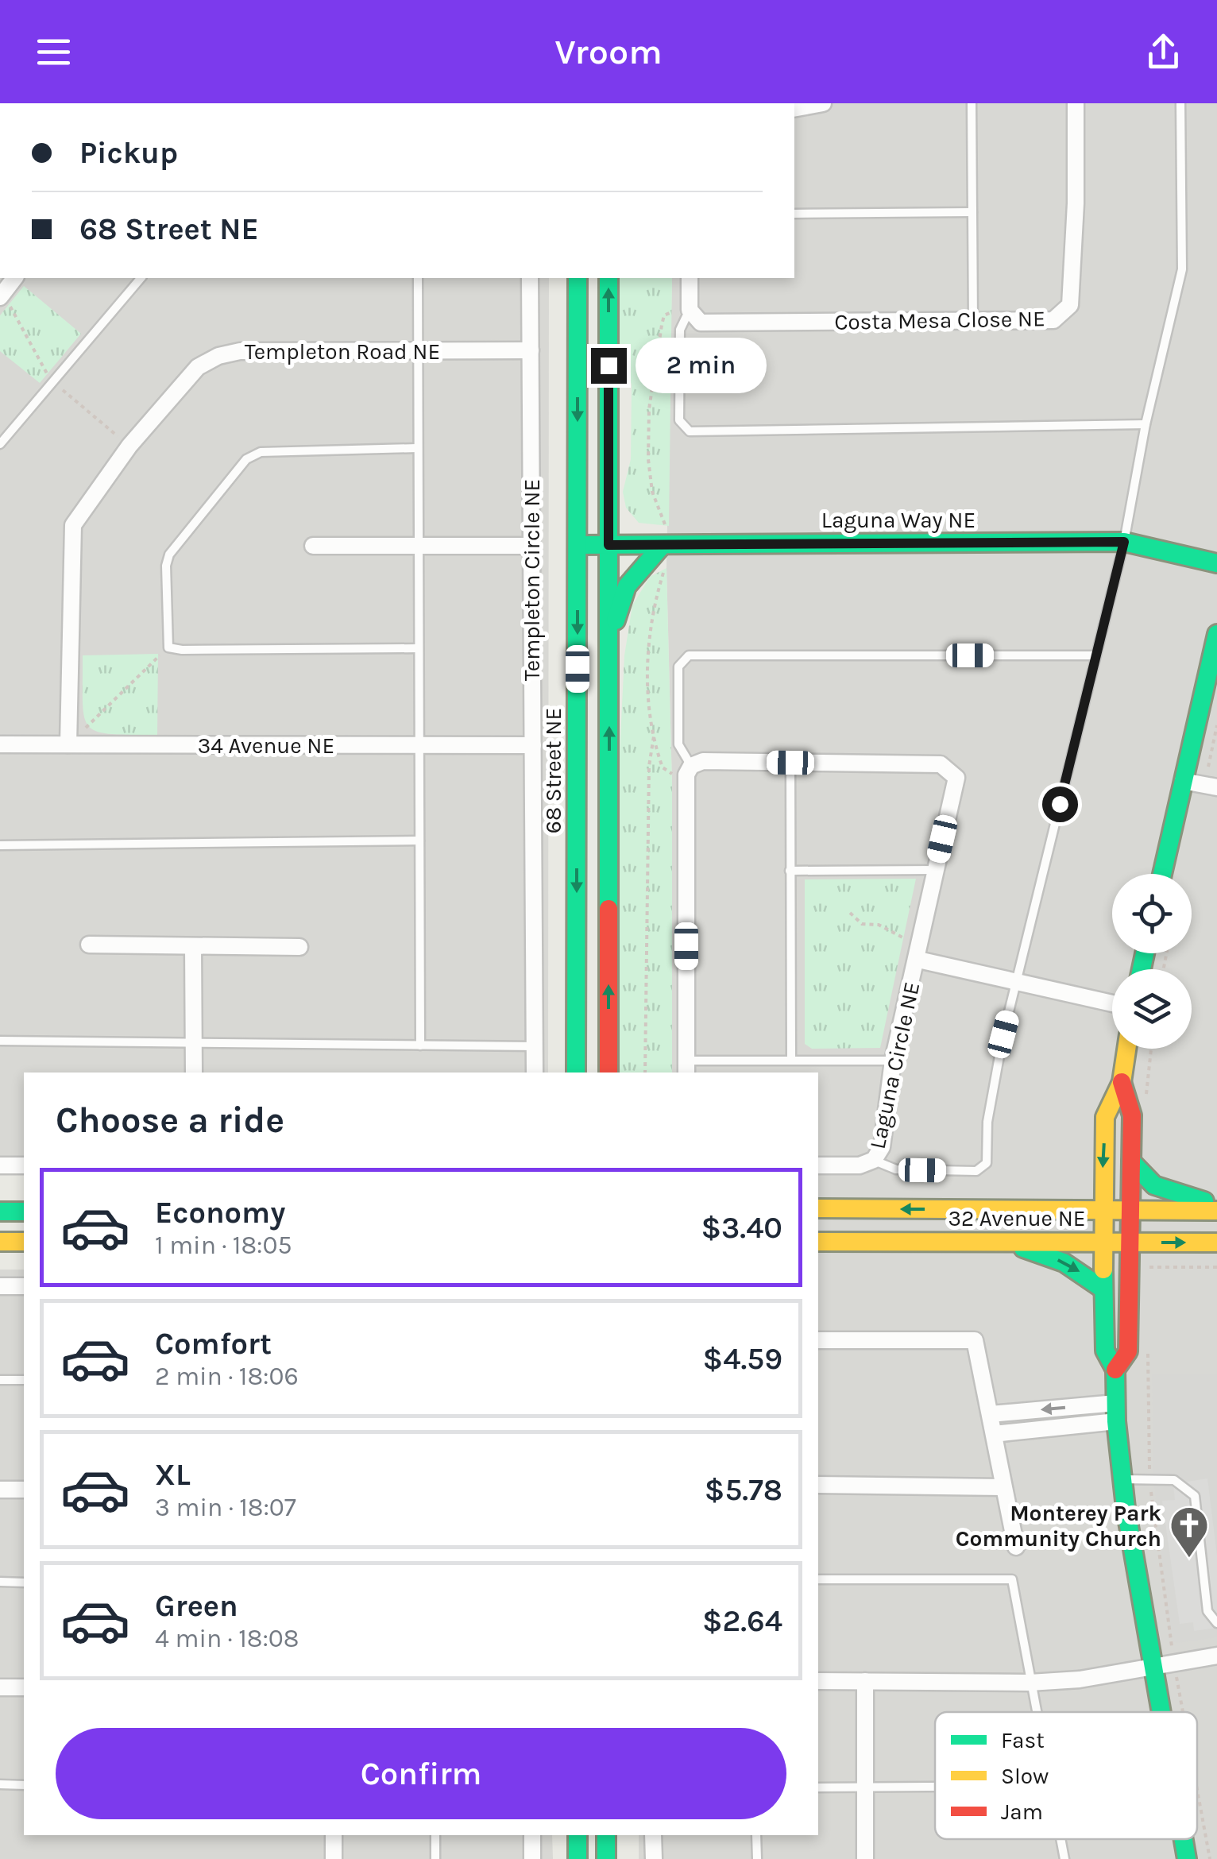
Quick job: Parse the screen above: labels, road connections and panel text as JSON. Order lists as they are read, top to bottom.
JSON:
{
  "streets": {
    "street": [
      "Costa Mesa Close NE",
      "Templeton Road NE",
      "Laguna Way NE",
      "Templeton Circle NE",
      "34 Avenue NE",
      "68 Street NE",
      "Laguna Circle NE",
      "32 Avenue NE"
    ]
  },
  "crossings": [
    ["Templeton Road NE", "Templeton Circle NE"],
    ["Templeton Road NE", "34 Avenue NE"],
    ["Laguna Way NE", "68 Street NE"],
    ["Templeton Circle NE", "34 Avenue NE"]
  ],
  "places": {
    "church": ["Monterey Park Community Church"]
  },
  "legend": ["Fast", "Slow", "Jam"],
  "page": {
    "header": "Vroom",
    "banner": ["Pickup", "68 Street NE"],
    "bubble": "2 min",
    "heading": "Choose a ride",
    "list": [
      {
        "name": "Economy",
        "note": "1 min · 18:05",
        "value": "$3.40"
      },
      {
        "name": "Comfort",
        "note": "2 min · 18:06",
        "value": "$4.59"
      },
      {
        "name": "XL",
        "note": "3 min · 18:07",
        "value": "$5.78"
      },
      {
        "name": "Green",
        "note": "4 min · 18:08",
        "value": "$2.64"
      }
    ],
    "buttons": "Confirm"
  }
}
